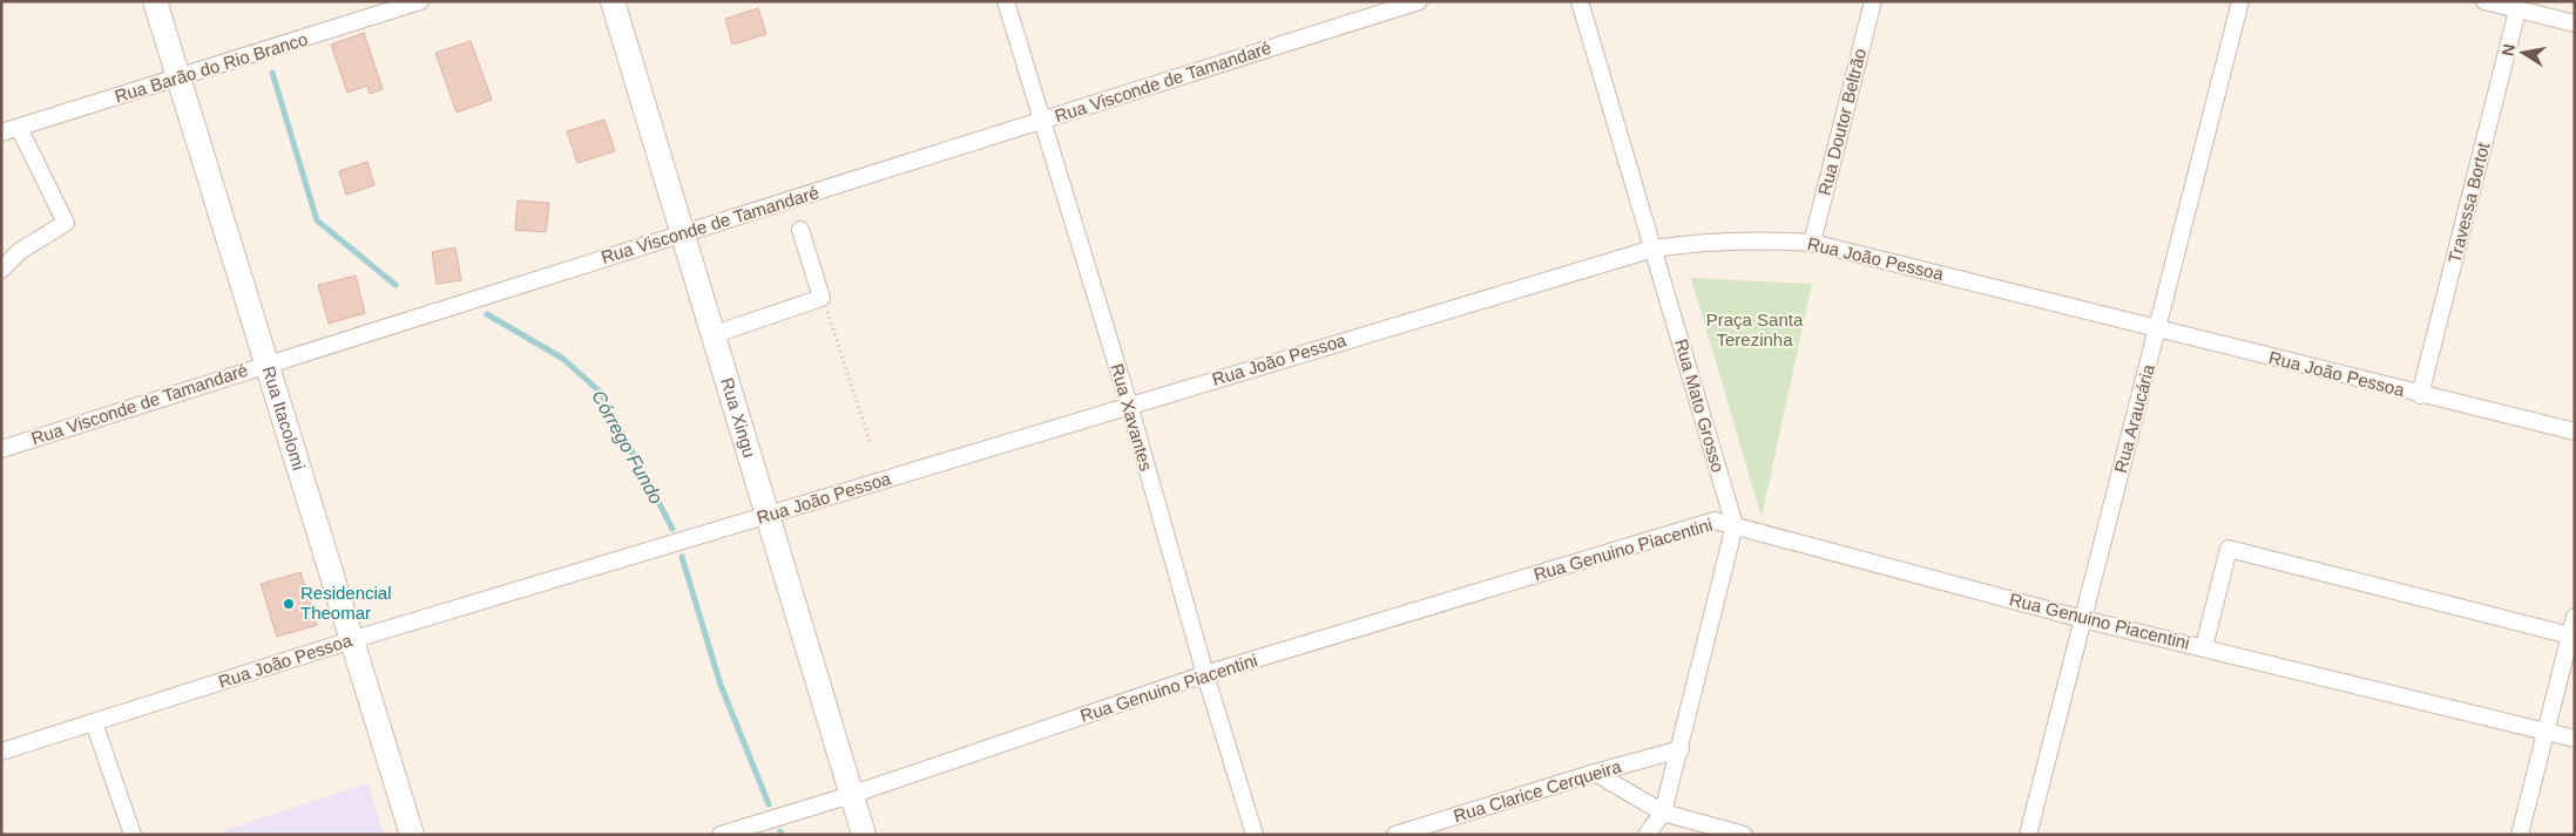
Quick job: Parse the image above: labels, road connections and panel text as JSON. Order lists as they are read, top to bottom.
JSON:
{
  "streets": {
    "street": [
      "Rua Barão do Rio Branco",
      "Rua Visconde de Tamandaré",
      "Rua Doutor Beltrão",
      "Travessa Bortot",
      "Rua João Pessoa",
      "Rua Mato Grosso",
      "Rua Xingu",
      "Rua Xavantes",
      "Rua Itacolomi",
      "Rua Araucária",
      "Rua Genuino Piacentini",
      "Rua Clarice Cerqueira"
    ]
  },
  "crossings": [
    ["Rua Barão do Rio Branco", "Rua Itacolomi"],
    ["Rua Visconde de Tamandaré", "Rua Xingu"],
    ["Rua Visconde de Tamandaré", "Rua Xavantes"],
    ["Rua Visconde de Tamandaré", "Rua Itacolomi"],
    ["Rua Doutor Beltrão", "Rua João Pessoa"],
    ["Travessa Bortot", "Rua João Pessoa"],
    ["Rua João Pessoa", "Rua Mato Grosso"],
    ["Rua João Pessoa", "Rua Xingu"],
    ["Rua João Pessoa", "Rua Xavantes"],
    ["Rua João Pessoa", "Rua Itacolomi"],
    ["Rua João Pessoa", "Rua Araucária"],
    ["Rua Mato Grosso", "Rua Genuino Piacentini"],
    ["Rua Mato Grosso", "Rua Clarice Cerqueira"],
    ["Rua Xingu", "Rua Genuino Piacentini"],
    ["Rua Xavantes", "Rua Genuino Piacentini"],
    ["Rua Araucária", "Rua Genuino Piacentini"]
  ],
  "water": ["Córrego Fundo"],
  "parks": ["Praça Santa Terezinha"],
  "places": ["Residencial Theomar"],
  "north": "left"
}
